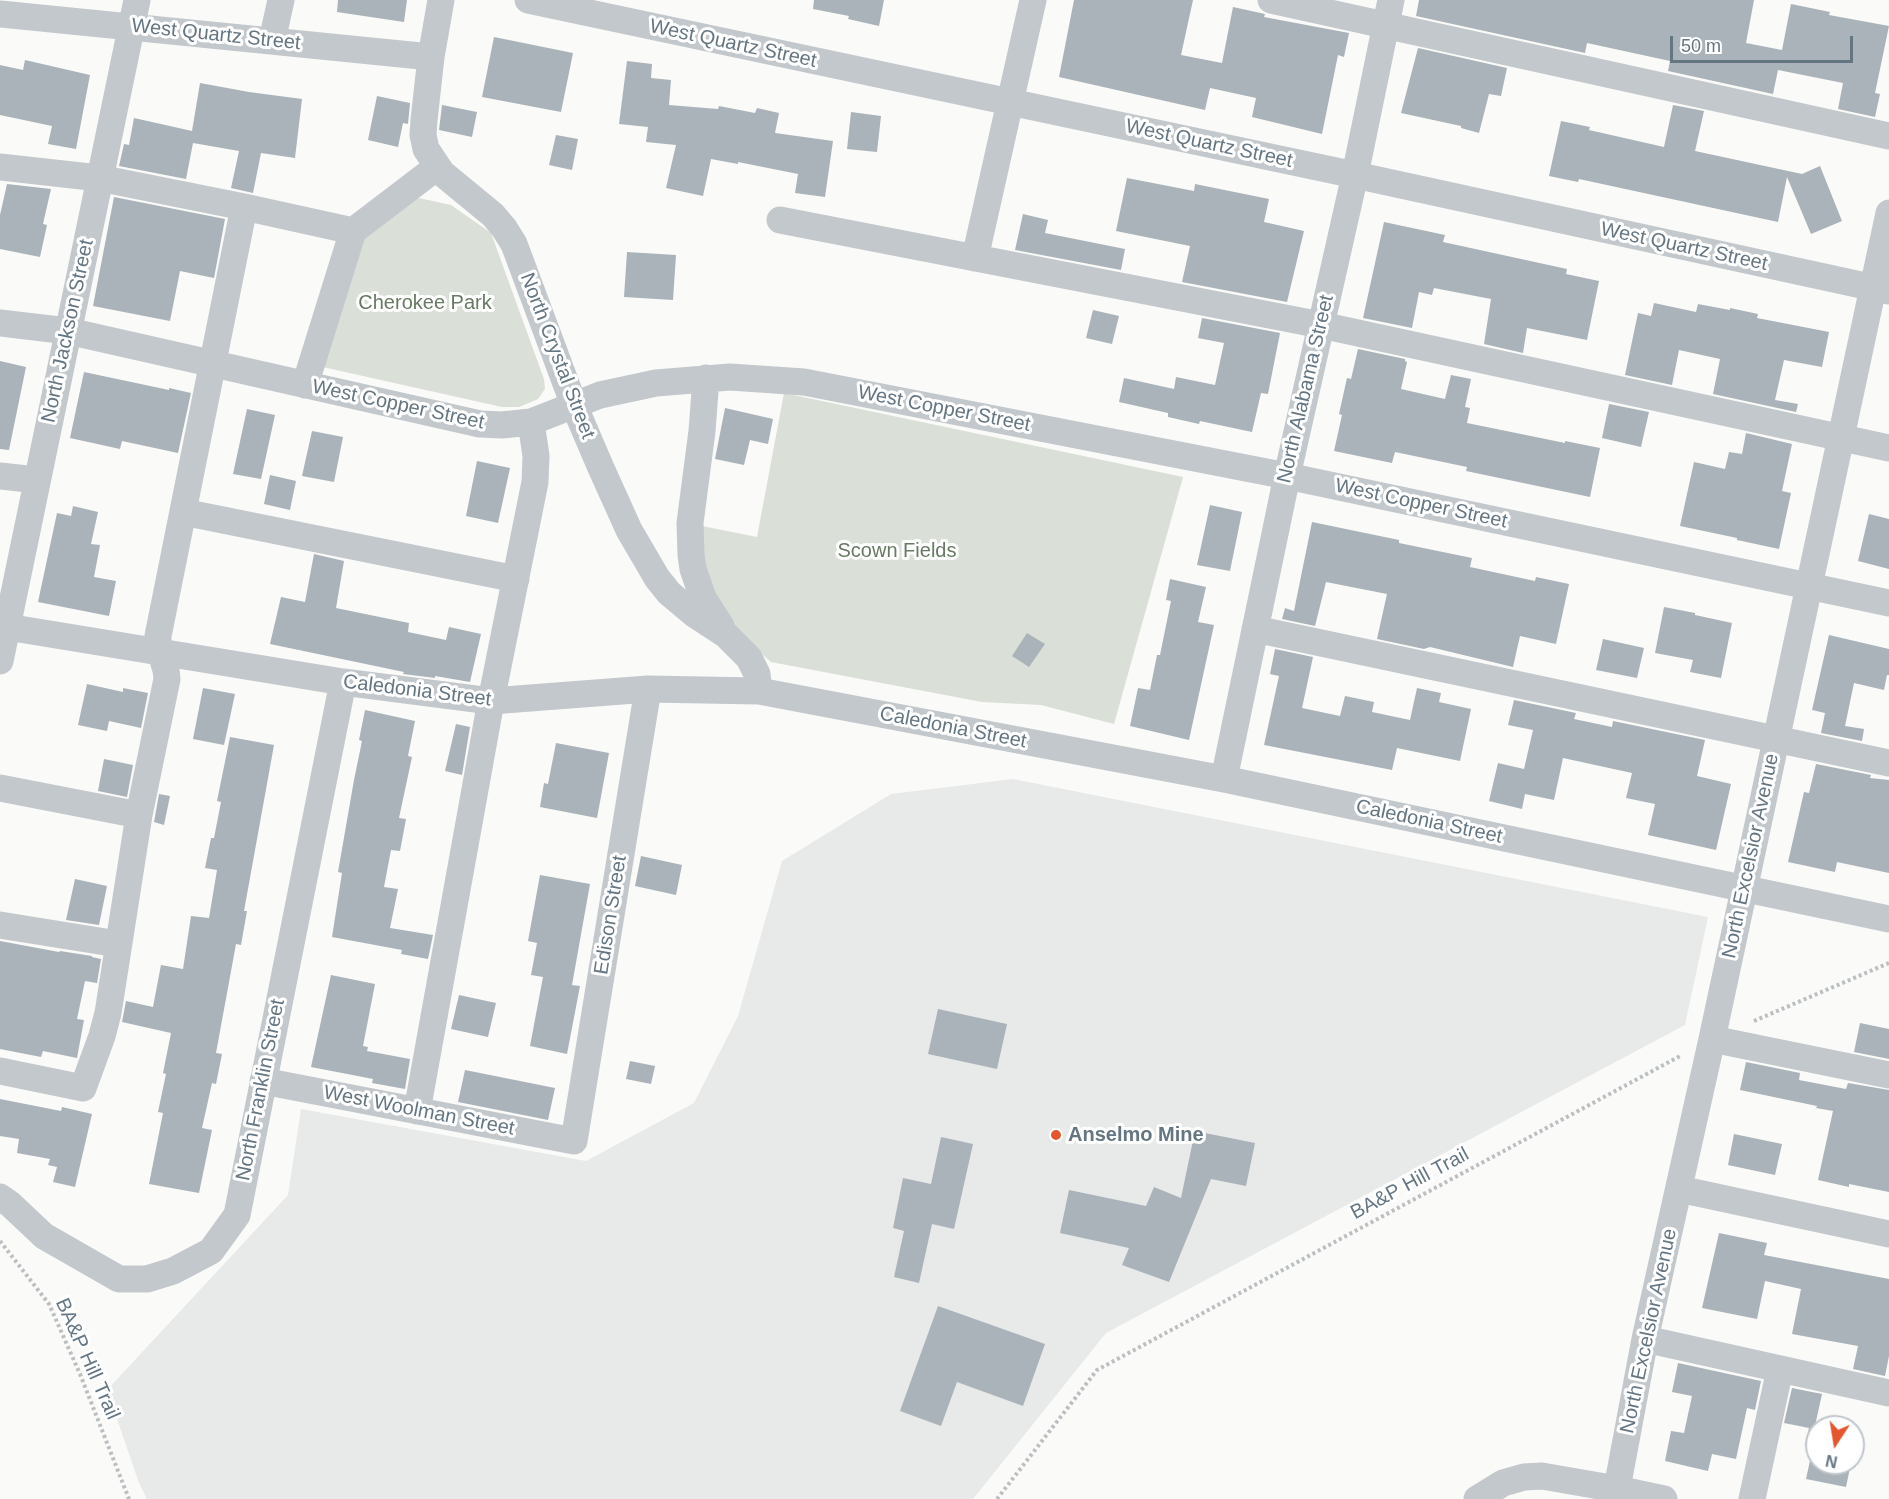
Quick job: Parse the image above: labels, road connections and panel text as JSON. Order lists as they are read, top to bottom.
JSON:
{
  "streets": {
    "street": [
      "West Quartz Street",
      "North Jackson Street",
      "North Crystal Street",
      "North Alabama Street",
      "West Copper Street",
      "Caledonia Street",
      "North Excelsior Avenue",
      "Edison Street",
      "North Franklin Street",
      "West Woolman Street"
    ],
    "path": ["BA&P Hill Trail"]
  },
  "crossings": [
    ["West Quartz Street", "North Jackson Street"],
    ["West Quartz Street", "North Crystal Street"],
    ["West Quartz Street", "North Alabama Street"],
    ["West Quartz Street", "North Excelsior Avenue"],
    ["North Jackson Street", "West Copper Street"],
    ["North Jackson Street", "Caledonia Street"],
    ["North Crystal Street", "West Copper Street"],
    ["North Crystal Street", "Caledonia Street"],
    ["North Alabama Street", "West Copper Street"],
    ["North Alabama Street", "Caledonia Street"],
    ["West Copper Street", "North Excelsior Avenue"],
    ["Caledonia Street", "North Excelsior Avenue"],
    ["Caledonia Street", "Edison Street"],
    ["Caledonia Street", "North Franklin Street"],
    ["North Excelsior Avenue", "BA&P Hill Trail"],
    ["Edison Street", "West Woolman Street"],
    ["North Franklin Street", "West Woolman Street"]
  ],
  "parks": ["Cherokee Park", "Scown Fields"],
  "places": ["Anselmo Mine"],
  "scale_bar": "50 m",
  "north": "bottom"
}
